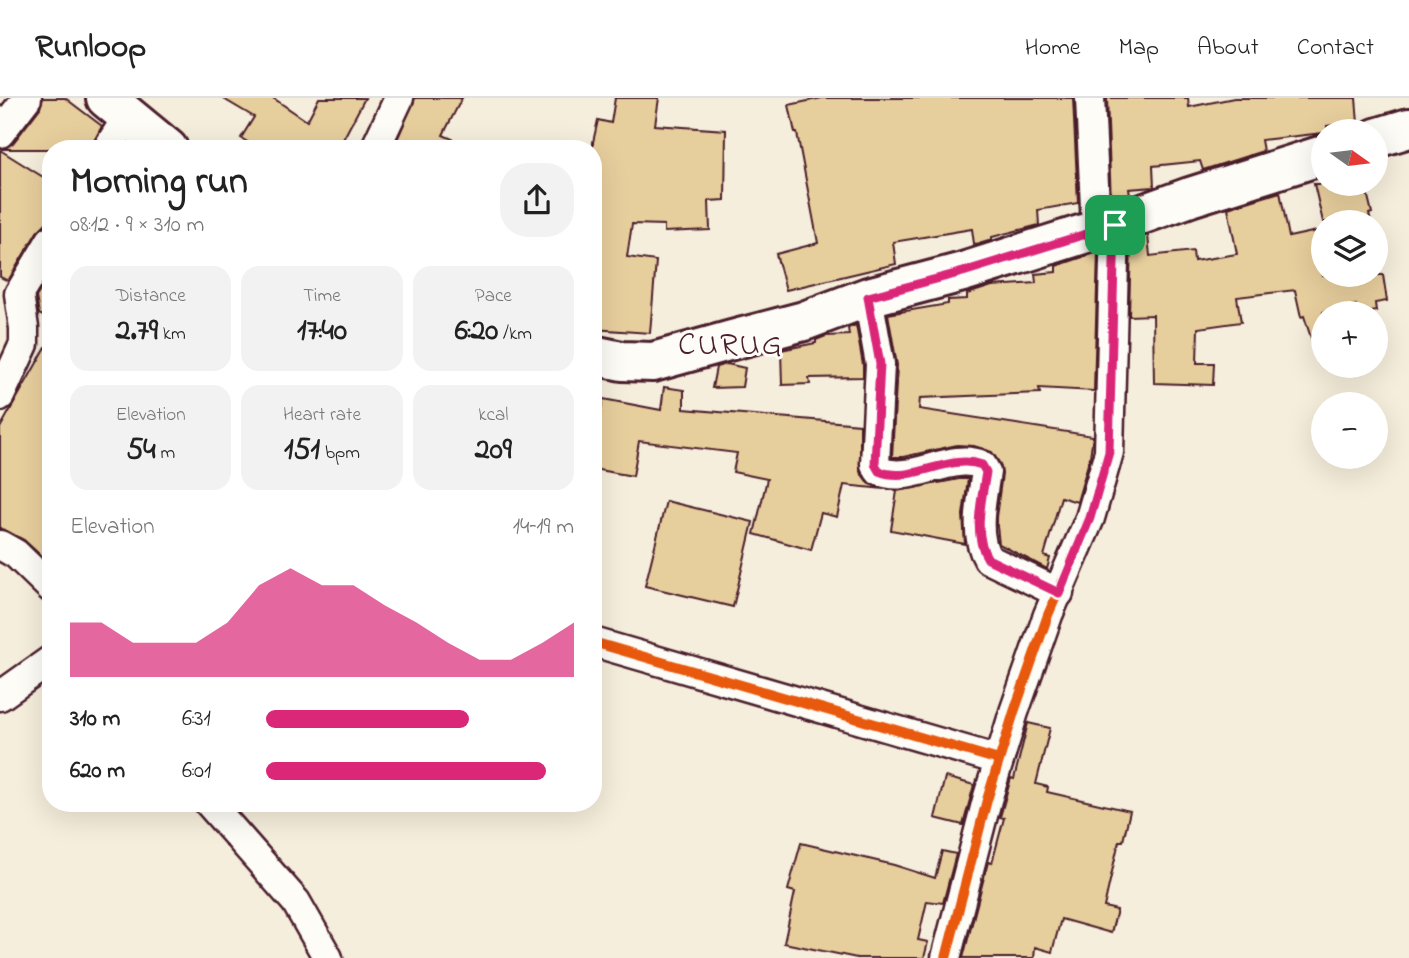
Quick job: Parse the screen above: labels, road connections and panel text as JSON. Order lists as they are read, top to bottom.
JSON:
{
  "districts": ["CURUG"],
  "north": "right",
  "page": {
    "header": "Runloop",
    "nav": [
      "Home",
      "Map",
      "About",
      "Contact"
    ],
    "map_buttons": ["+", "−"],
    "heading": ["Morning run", "08:12 · 9 × 310 m"],
    "stats": [
      ["Distance", "2.79 km"],
      ["Time", "17:40"],
      ["Pace", "6:20 /km"],
      ["Elevation", "54 m"],
      ["Heart rate", "151 bpm"],
      ["kcal", "209"]
    ],
    "chart": ["Elevation", "14–19 m"],
    "list": [
      {
        "name": "310 m",
        "note": "6:31"
      },
      {
        "name": "620 m",
        "note": "6:01"
      }
    ]
  }
}
